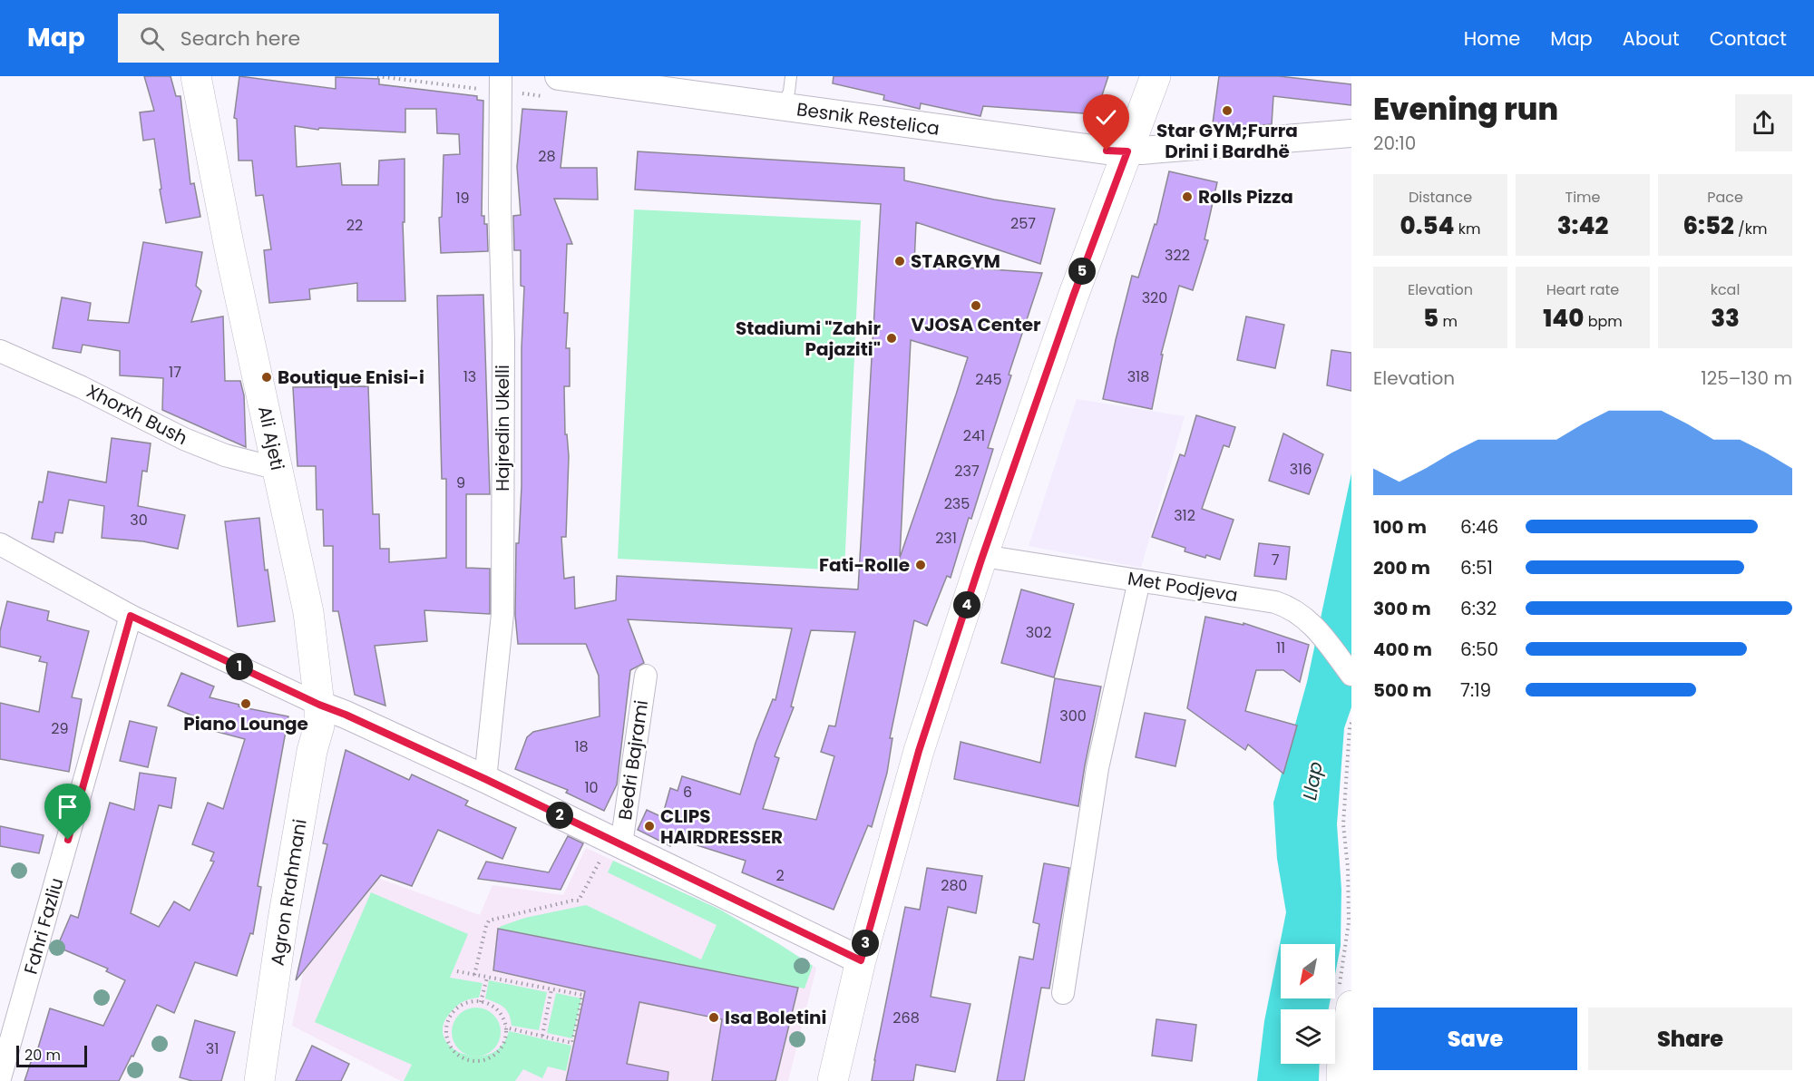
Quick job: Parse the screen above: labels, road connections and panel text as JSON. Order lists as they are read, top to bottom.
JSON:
{
  "streets": {
    "main road": ["Ali Ajeti", "Agron Rrahmani"],
    "street": [
      "Besnik Restelica",
      "Xhorxh Bush",
      "Hajredin Ukelli",
      "Met Podjeva",
      "Bedri Bajrami",
      "Fahri Fazliu"
    ]
  },
  "crossings": [
    ["Xhorxh Bush", "Ali Ajeti"],
    ["Hajredin Ukelli", "Bedri Bajrami"],
    ["Ali Ajeti", "Bedri Bajrami"],
    ["Ali Ajeti", "Agron Rrahmani"],
    ["Bedri Bajrami", "Agron Rrahmani"],
    ["Bedri Bajrami", "Fahri Fazliu"]
  ],
  "water": ["Llap"],
  "places": [
    "Star GYM;Furra Drini i Bardhë",
    "Rolls Pizza",
    "STARGYM",
    "VJOSA Center",
    "Stadiumi \"Zahir Pajaziti\"",
    "Boutique Enisi-i",
    "Fati-Rolle",
    "Piano Lounge",
    "CLIPS HAIRDRESSER",
    "Isa Boletini"
  ],
  "house_numbers": [
    "28",
    "19",
    "257",
    "22",
    "322",
    "320",
    "17",
    "13",
    "318",
    "245",
    "241",
    "316",
    "237",
    "9",
    "235",
    "312",
    "30",
    "231",
    "7",
    "302",
    "11",
    "300",
    "29",
    "18",
    "10",
    "6",
    "2",
    "280",
    "268",
    "31"
  ],
  "scale_bar": "20 m",
  "north": "bottom left",
  "page": {
    "header": "Map",
    "search": "Search here",
    "nav": [
      "Home",
      "Map",
      "About",
      "Contact"
    ],
    "heading": ["Evening run", "20:10"],
    "stats": [
      ["Distance", "0.54 km"],
      ["Time", "3:42"],
      ["Pace", "6:52 /km"],
      ["Elevation", "5 m"],
      ["Heart rate", "140 bpm"],
      ["kcal", "33"]
    ],
    "pins": [
      "5",
      "4",
      "1",
      "2",
      "3"
    ],
    "chart": ["Elevation", "125–130 m"],
    "list": [
      {
        "name": "100 m",
        "note": "6:46"
      },
      {
        "name": "200 m",
        "note": "6:51"
      },
      {
        "name": "300 m",
        "note": "6:32"
      },
      {
        "name": "400 m",
        "note": "6:50"
      },
      {
        "name": "500 m",
        "note": "7:19"
      }
    ],
    "buttons": ["Save", "Share"],
    "scale": "20 m"
  }
}
